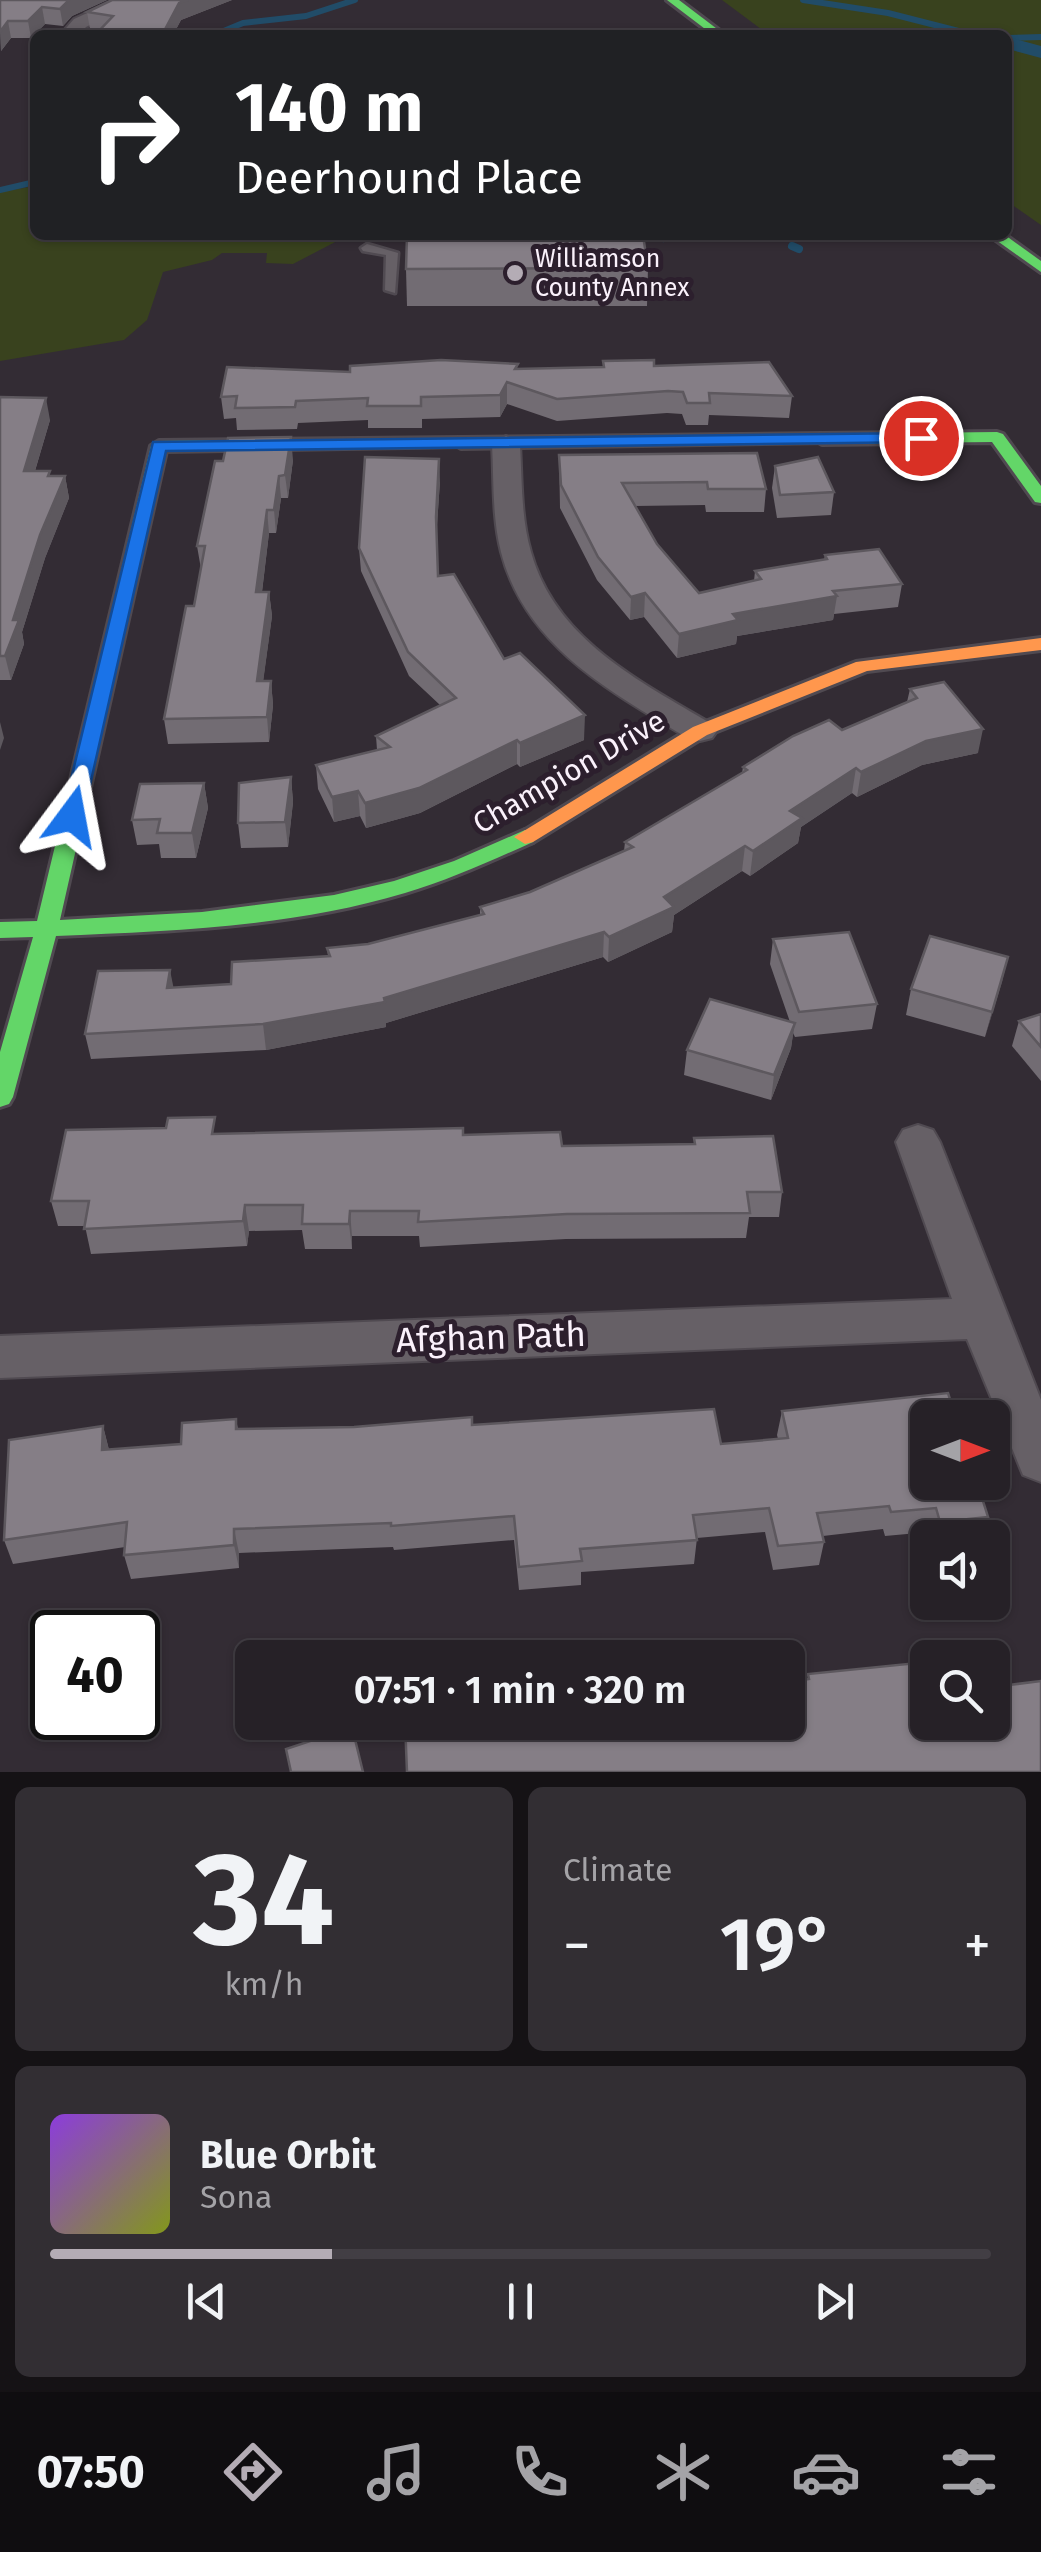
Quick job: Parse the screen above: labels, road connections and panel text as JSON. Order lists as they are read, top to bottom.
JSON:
{
  "streets": {
    "street": ["Champion Drive", "Afghan Path"]
  },
  "places": ["Williamson County Annex"],
  "north": "right",
  "page": {
    "turn": ["140 m", "Deerhound Place"],
    "limit": "40",
    "trip": "07:51 · 1 min · 320 m",
    "tile": [
      ["34", "km/h"],
      "Climate"
    ],
    "heat": ["−", "19°", "+"],
    "song": ["Blue Orbit", "Sona"],
    "tabs": "07:50"
  }
}
